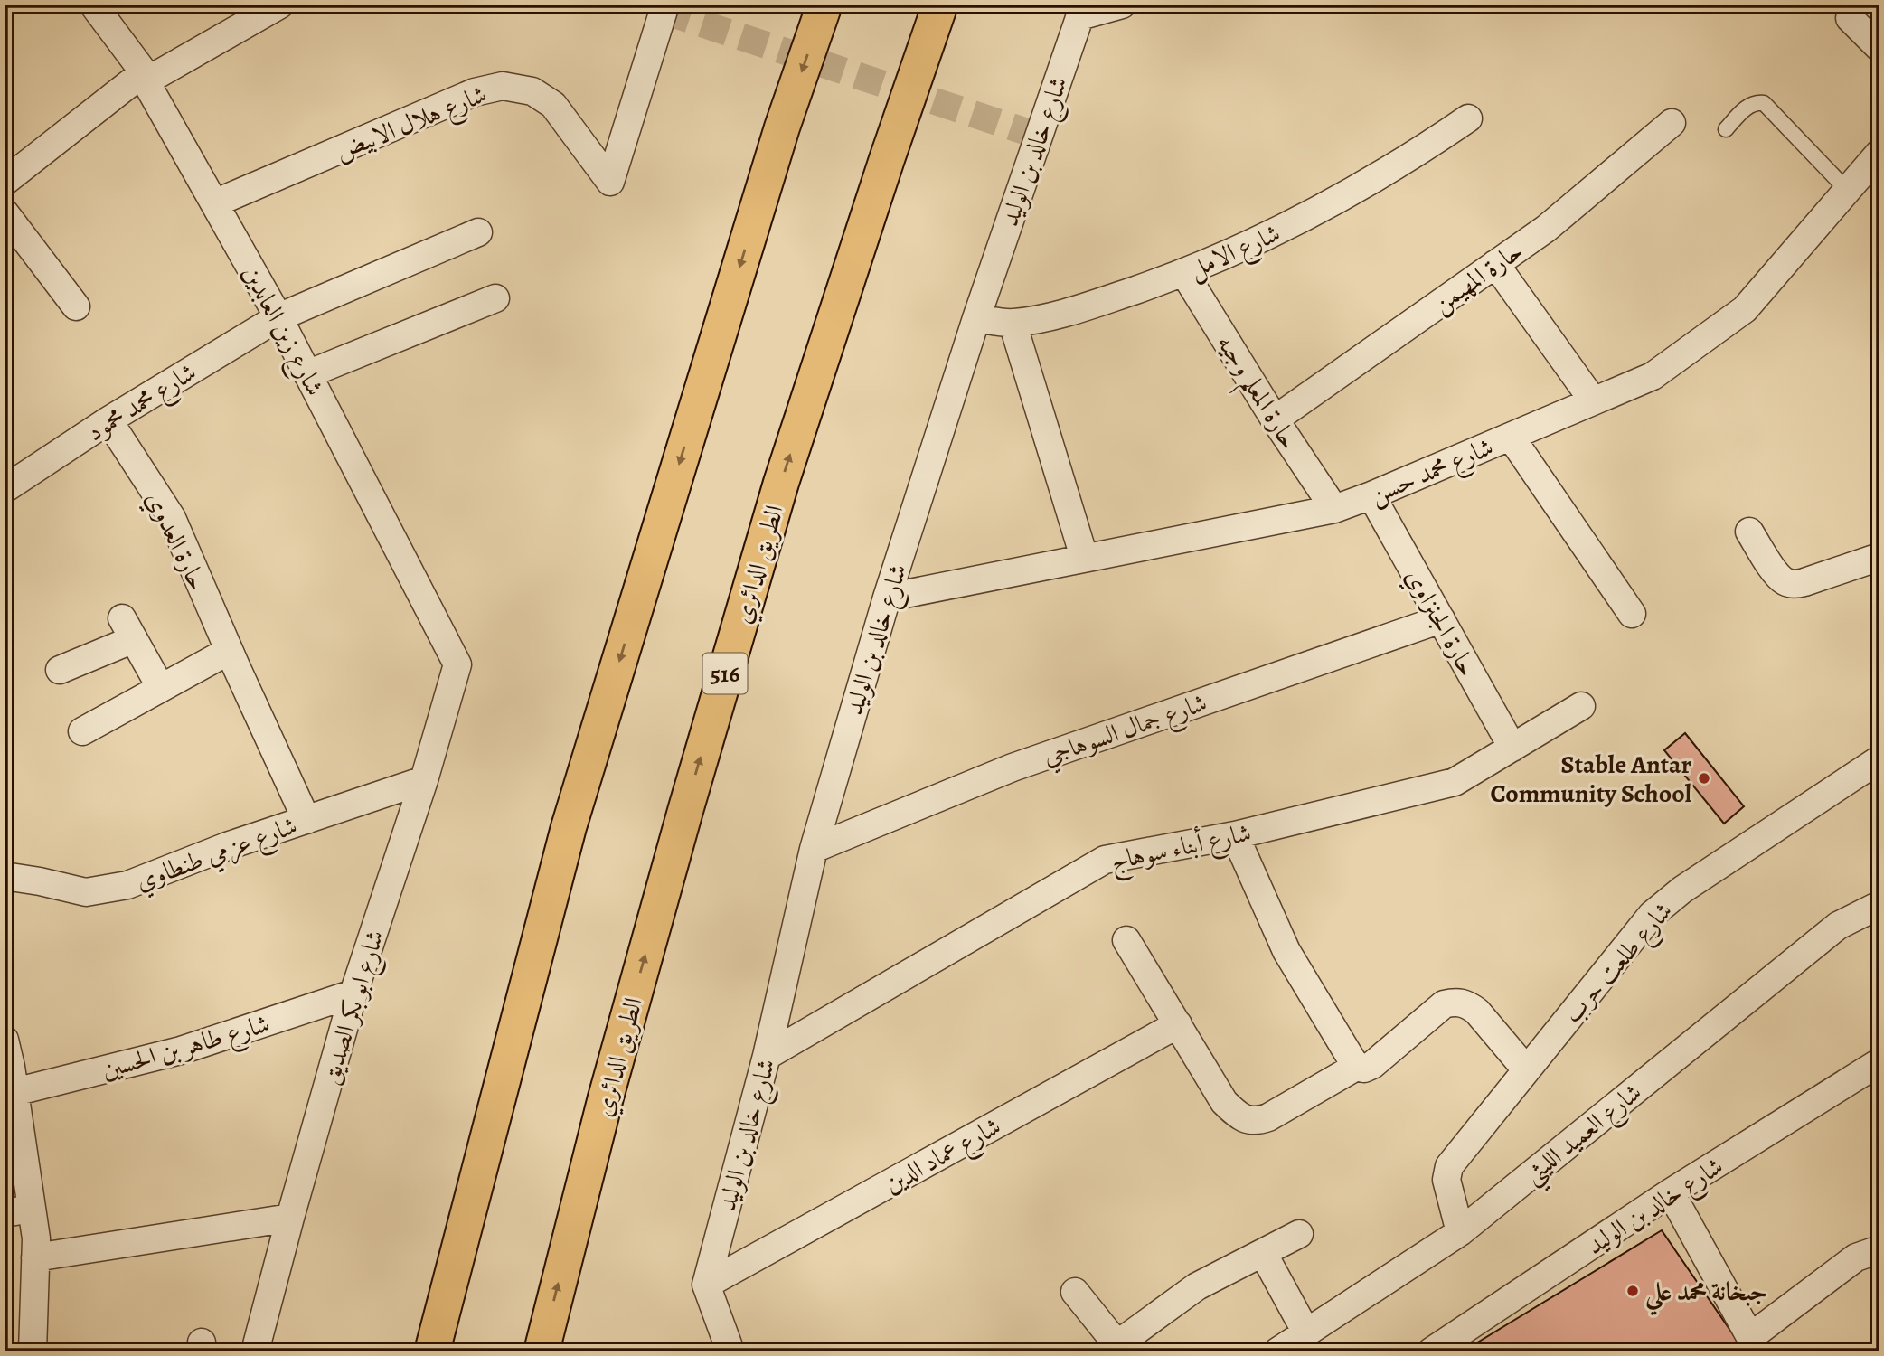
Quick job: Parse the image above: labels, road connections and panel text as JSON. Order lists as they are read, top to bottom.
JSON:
{
  "streets": {
    "highway": ["الطريق الدائري", "516"],
    "street": [
      "شارع هلال الابيض",
      "شارع خالد بن الوليد",
      "شارع الامل",
      "حارة المهيمن",
      "شارع زين العابدين",
      "حارة المعلم وجيه",
      "شارع محمد محمود",
      "شارع محمد حسن",
      "حارة العدوي",
      "حارة الجنزاوي",
      "شارع جمال السوهاجي",
      "شارع أبناء سوهاج",
      "شارع عزمي طنطاوي",
      "شارع طلعت حرب",
      "شارع ابو بكر الصديق",
      "شارع طاهر بن الحسين",
      "شارع العميد الليثي",
      "شارع عماد الدين"
    ]
  },
  "crossings": [
    ["شارع هلال الابيض", "شارع زين العابدين"],
    ["شارع خالد بن الوليد", "شارع الامل"],
    ["شارع خالد بن الوليد", "شارع محمد حسن"],
    ["شارع خالد بن الوليد", "شارع جمال السوهاجي"],
    ["شارع خالد بن الوليد", "شارع أبناء سوهاج"],
    ["شارع خالد بن الوليد", "شارع عماد الدين"],
    ["شارع الامل", "حارة المعلم وجيه"],
    ["حارة المهيمن", "حارة المعلم وجيه"],
    ["شارع زين العابدين", "شارع محمد محمود"],
    ["شارع زين العابدين", "شارع ابو بكر الصديق"],
    ["حارة المعلم وجيه", "شارع محمد حسن"],
    ["شارع محمد محمود", "حارة العدوي"],
    ["شارع محمد حسن", "حارة الجنزاوي"],
    ["حارة العدوي", "شارع عزمي طنطاوي"],
    ["حارة الجنزاوي", "شارع جمال السوهاجي"],
    ["حارة الجنزاوي", "شارع أبناء سوهاج"],
    ["شارع عزمي طنطاوي", "شارع ابو بكر الصديق"],
    ["شارع طلعت حرب", "شارع العميد الليثي"],
    ["شارع ابو بكر الصديق", "شارع طاهر بن الحسين"]
  ],
  "places": ["Stable Antar Community School", "جبخانة محمد علي"]
}
